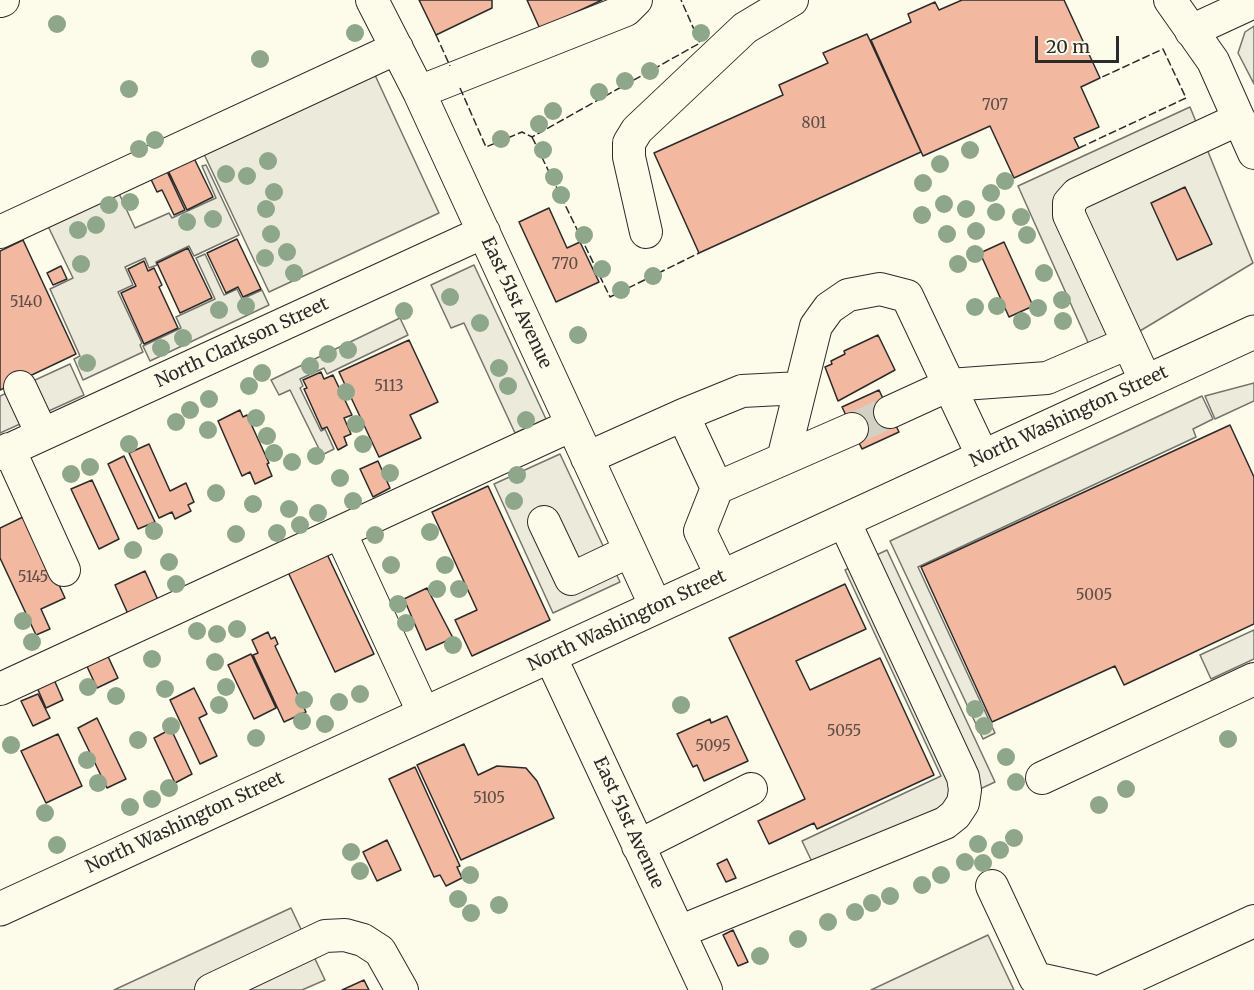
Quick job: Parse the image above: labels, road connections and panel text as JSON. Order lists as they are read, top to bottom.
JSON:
{
  "streets": {
    "main road": ["North Washington Street"],
    "street": ["East 51st Avenue", "North Clarkson Street"]
  },
  "crossings": [
    ["East 51st Avenue", "North Clarkson Street"],
    ["East 51st Avenue", "North Washington Street"]
  ],
  "house_numbers": [
    "707",
    "801",
    "770",
    "5140",
    "5113",
    "5145",
    "5005",
    "5055",
    "5095",
    "5105"
  ],
  "scale_bar": "20 m"
}
